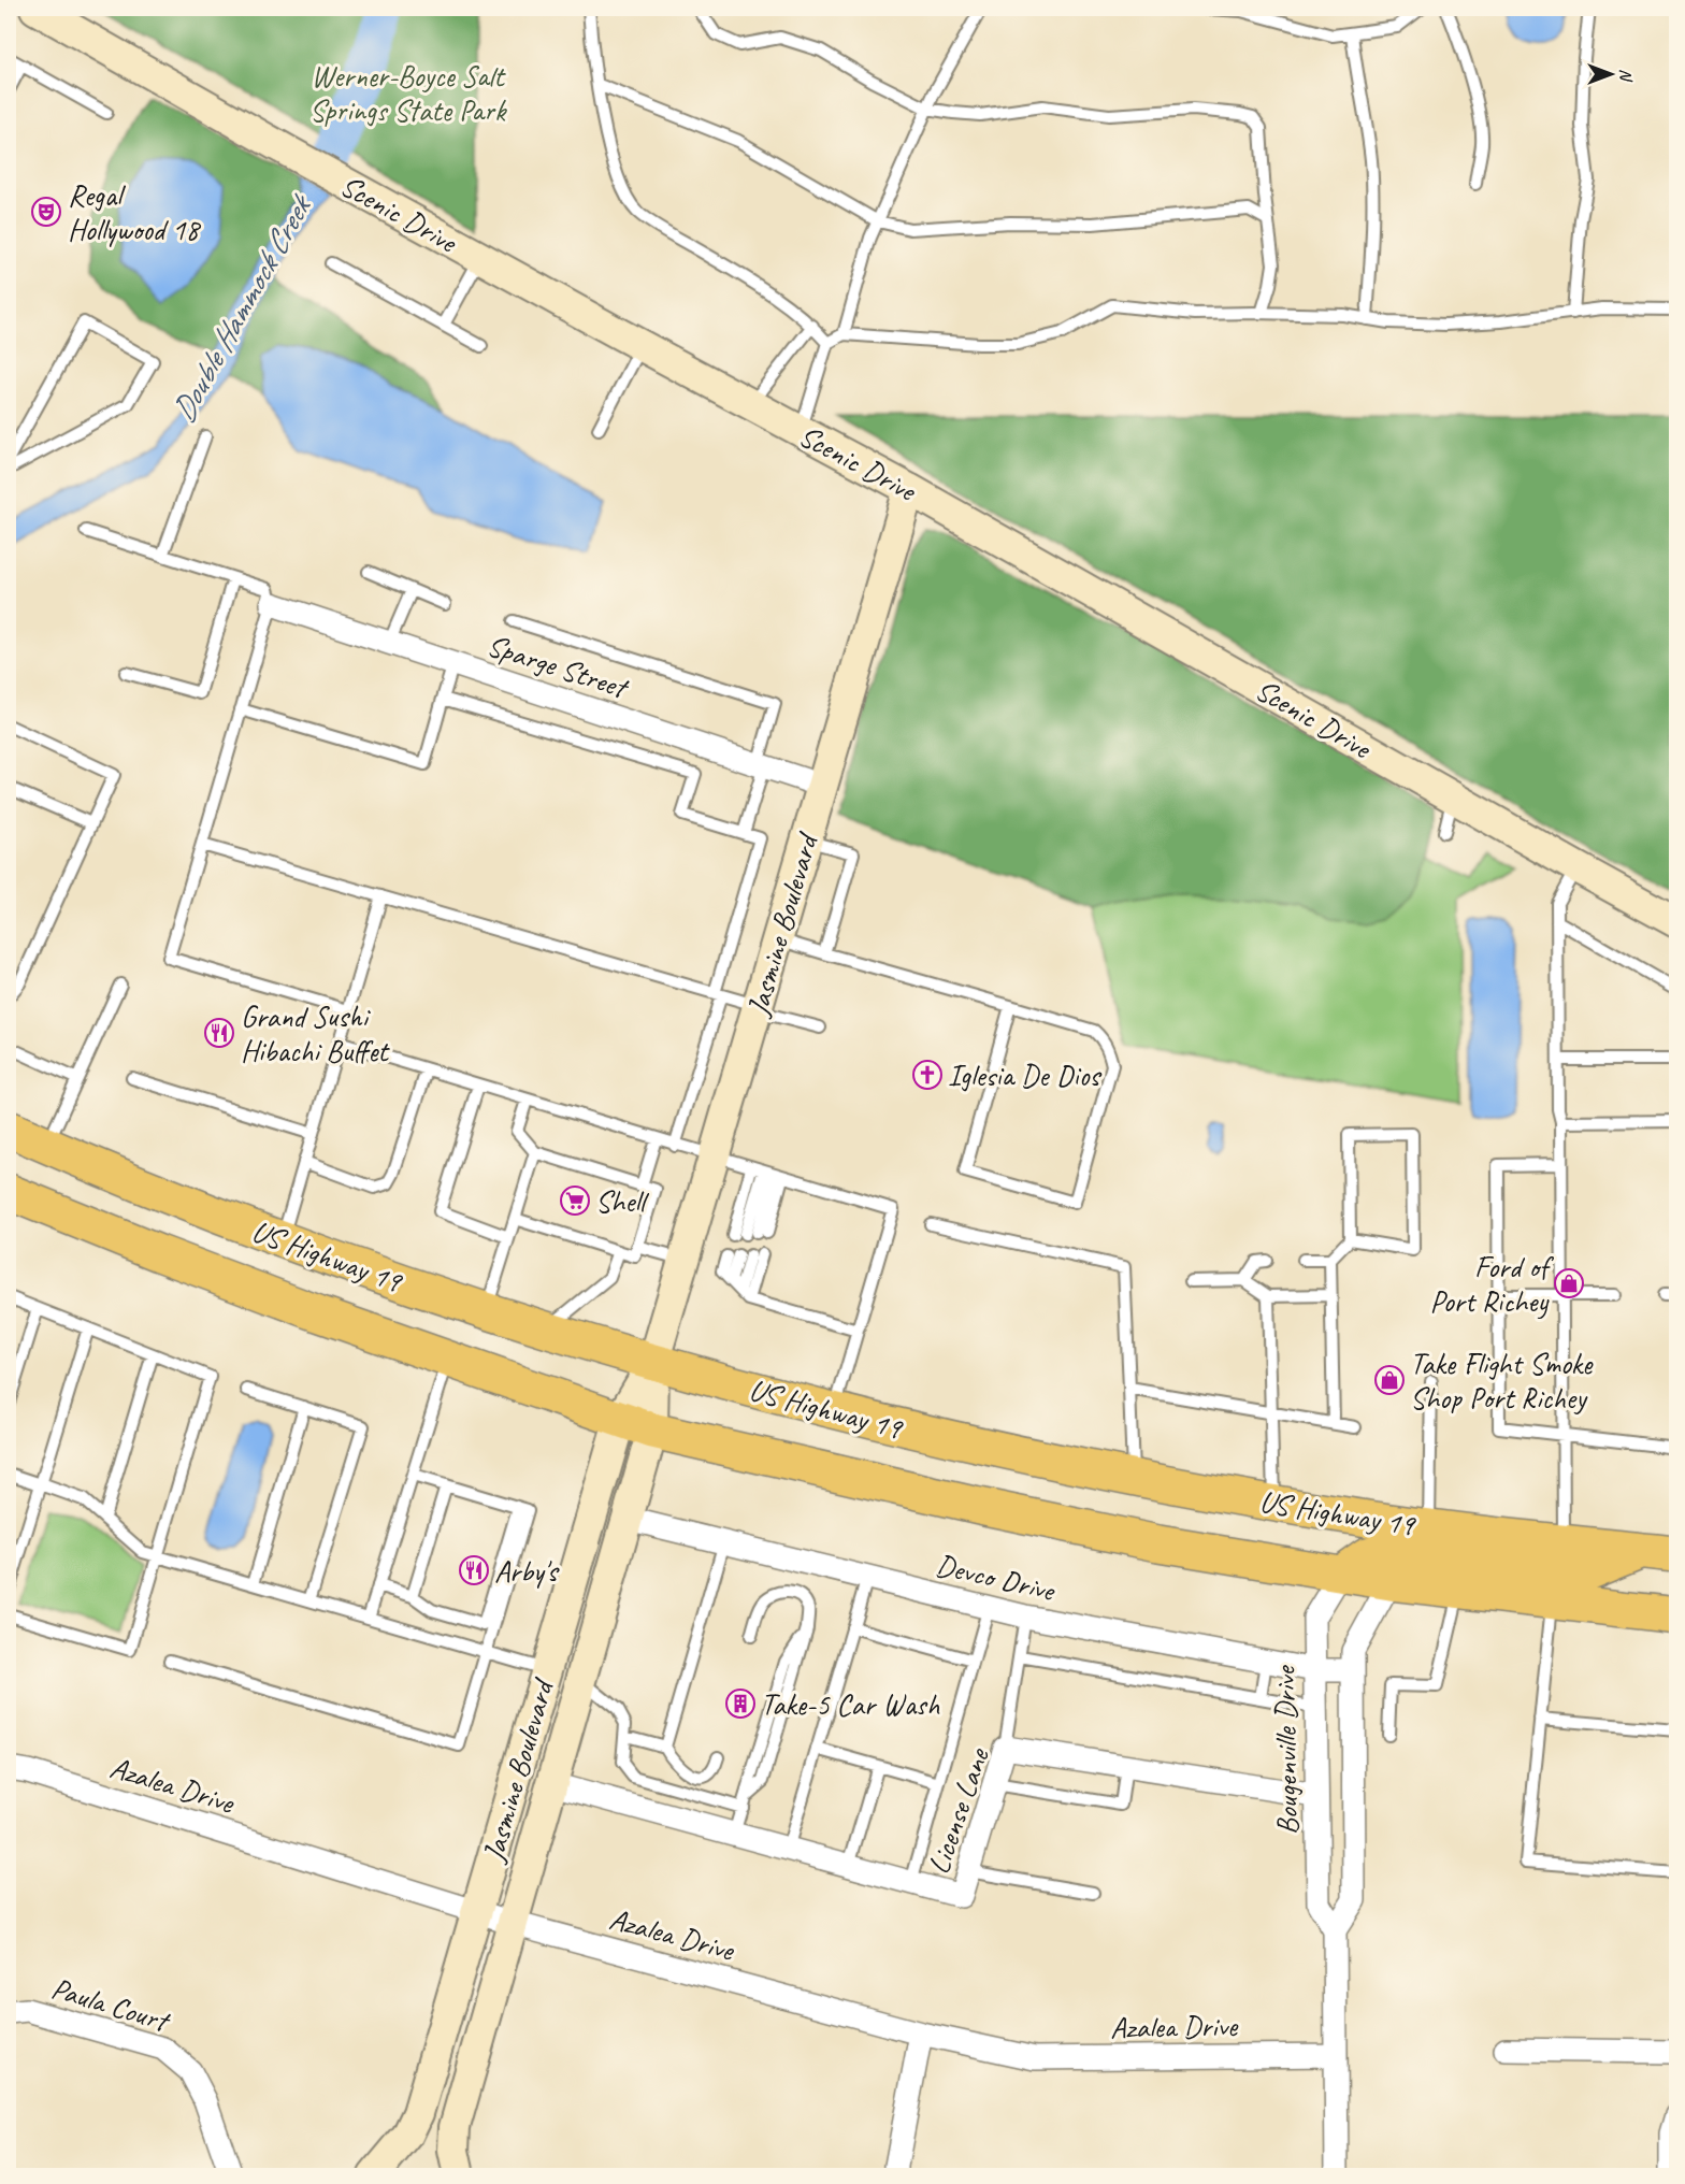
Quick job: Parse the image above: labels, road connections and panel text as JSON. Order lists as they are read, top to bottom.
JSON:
{
  "streets": {
    "highway": ["US Highway 19"],
    "street": [
      "Scenic Drive",
      "Sparge Street",
      "Jasmine Boulevard",
      "Devco Drive",
      "Bougenville Drive",
      "Azalea Drive",
      "License Lane",
      "Paula Court"
    ]
  },
  "crossings": [
    ["Scenic Drive", "Jasmine Boulevard"],
    ["Sparge Street", "Jasmine Boulevard"],
    ["Jasmine Boulevard", "US Highway 19"],
    ["Jasmine Boulevard", "Devco Drive"],
    ["Jasmine Boulevard", "Azalea Drive"],
    ["Jasmine Boulevard", "License Lane"],
    ["US Highway 19", "Bougenville Drive"],
    ["Devco Drive", "Bougenville Drive"],
    ["Bougenville Drive", "Azalea Drive"],
    ["Bougenville Drive", "License Lane"]
  ],
  "water": ["Double Hammock Creek"],
  "parks": ["Werner-Boyce Salt Springs State Park"],
  "places": {
    "theatre": ["Regal Hollywood 18"],
    "restaurant": ["Grand Sushi Hibachi Buffet", "Arby's"],
    "church": ["Iglesia De Dios"],
    "supermarket": ["Shell"],
    "shop": ["Ford of Port Richey", "Take Flight Smoke Shop Port Richey"],
    "building": ["Take-5 Car Wash"]
  },
  "north": "right"
}
